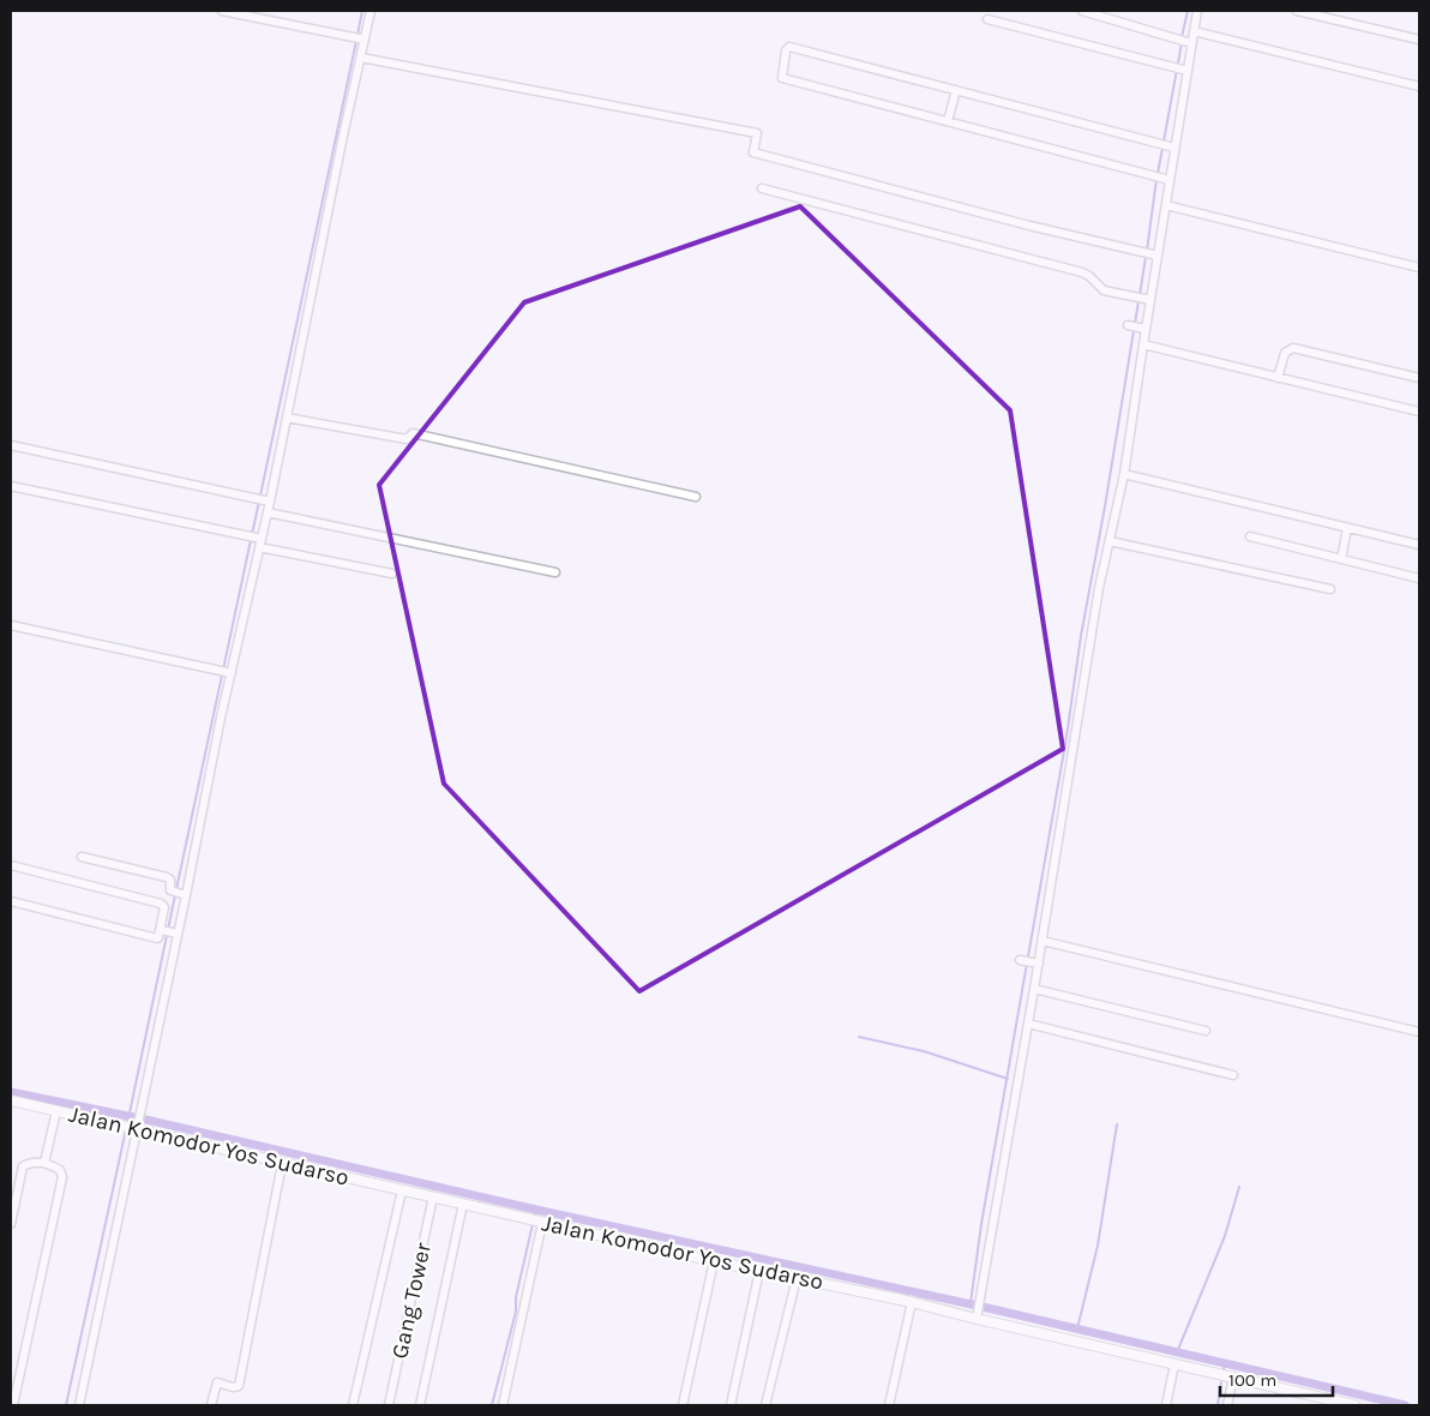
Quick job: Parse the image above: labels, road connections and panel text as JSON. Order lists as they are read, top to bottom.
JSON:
{
  "streets": {
    "street": ["Jalan Komodor Yos Sudarso", "Gang Tower"]
  },
  "crossings": [
    ["Jalan Komodor Yos Sudarso", "Gang Tower"]
  ],
  "scale_bar": "100 m"
}
